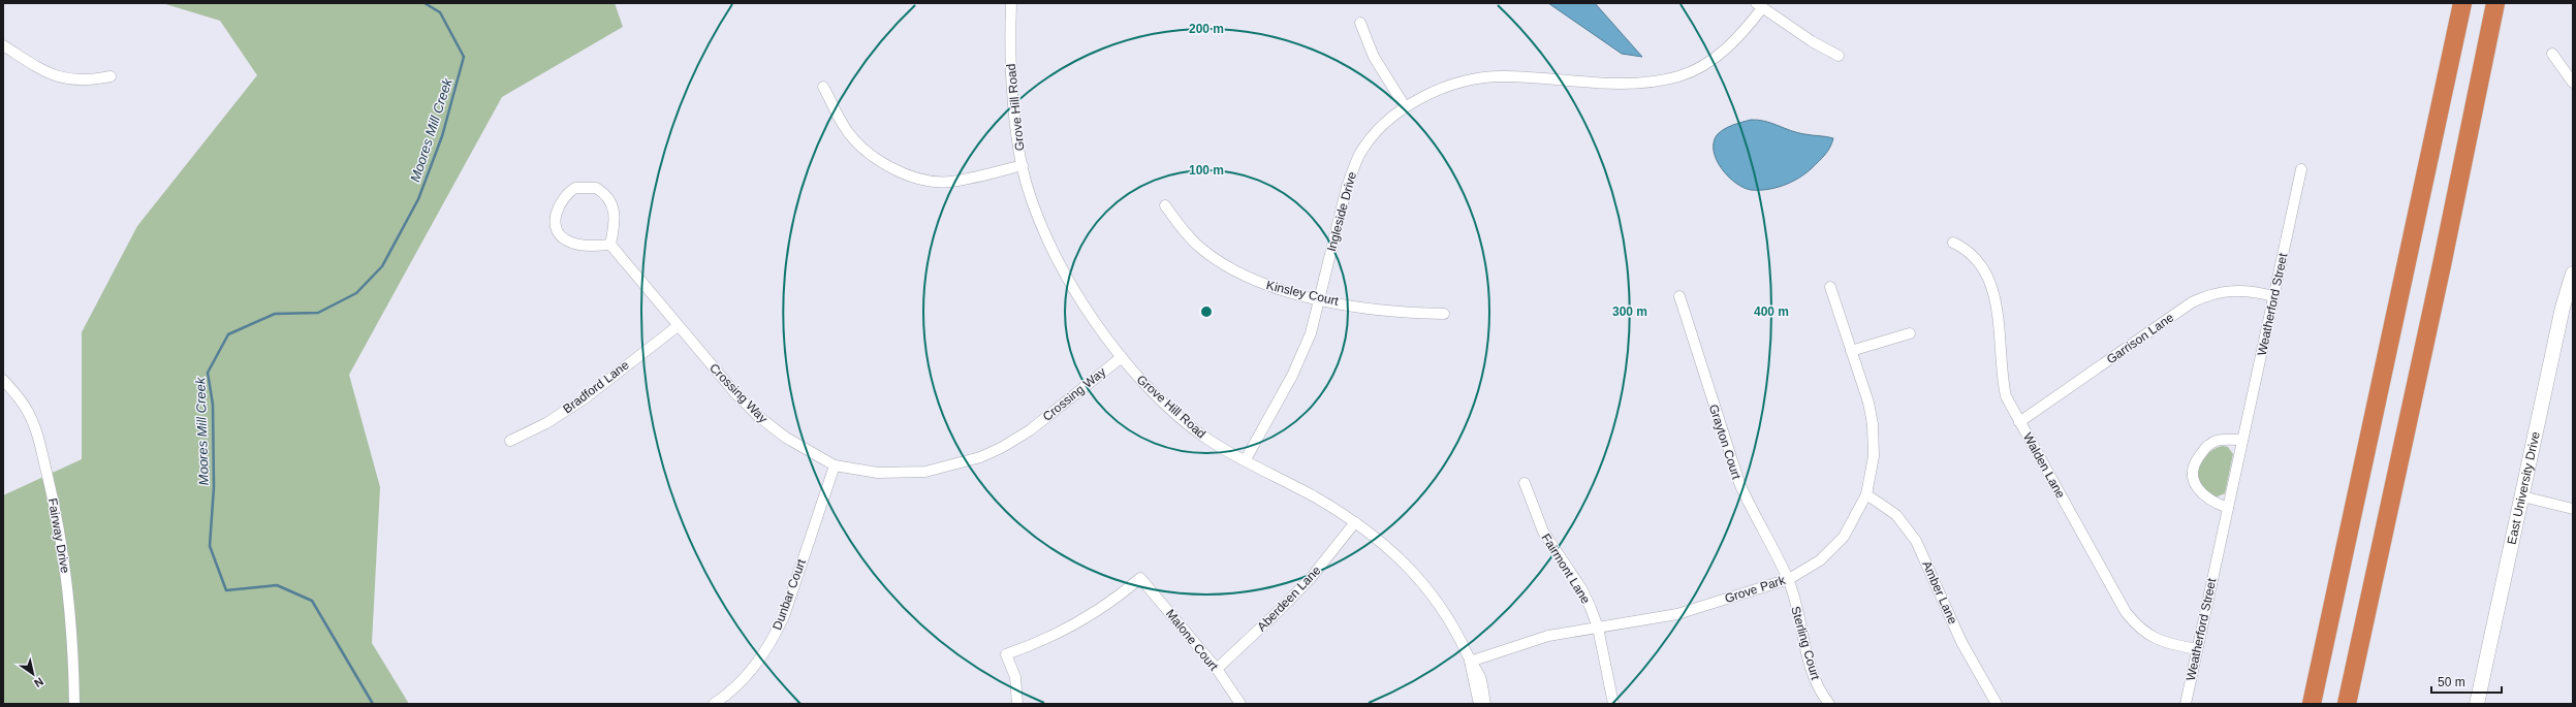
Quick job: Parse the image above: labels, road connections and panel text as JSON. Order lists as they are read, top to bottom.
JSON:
{
  "streets": {
    "main road": ["East University Drive"],
    "street": [
      "Grove Hill Road",
      "Ingleside Drive",
      "Kinsley Court",
      "Weatherford Street",
      "Garrison Lane",
      "Bradford Lane",
      "Crossing Way",
      "Grayton Court",
      "Walden Lane",
      "Fairway Drive",
      "Fairmont Lane",
      "Grove Park",
      "Amber Lane",
      "Dunbar Court",
      "Aberdeen Lane",
      "Malone Court",
      "Sterling Court"
    ]
  },
  "crossings": [
    ["Grove Hill Road", "Ingleside Drive"],
    ["Grove Hill Road", "Crossing Way"],
    ["Grove Hill Road", "Grove Park"],
    ["Grove Hill Road", "Aberdeen Lane"],
    ["Ingleside Drive", "Kinsley Court"],
    ["Weatherford Street", "Garrison Lane"],
    ["Weatherford Street", "Walden Lane"],
    ["Garrison Lane", "Walden Lane"],
    ["Bradford Lane", "Crossing Way"],
    ["Crossing Way", "Dunbar Court"],
    ["Grayton Court", "Grove Park"],
    ["Grayton Court", "Sterling Court"],
    ["Fairmont Lane", "Grove Park"],
    ["Grove Park", "Amber Lane"],
    ["Grove Park", "Sterling Court"],
    ["Aberdeen Lane", "Malone Court"]
  ],
  "water": ["Moores Mill Creek"],
  "scale_bar": "50 m",
  "north": "bottom right",
  "rings": [
    "200 m",
    "100 m",
    "300 m",
    "400 m"
  ]
}
